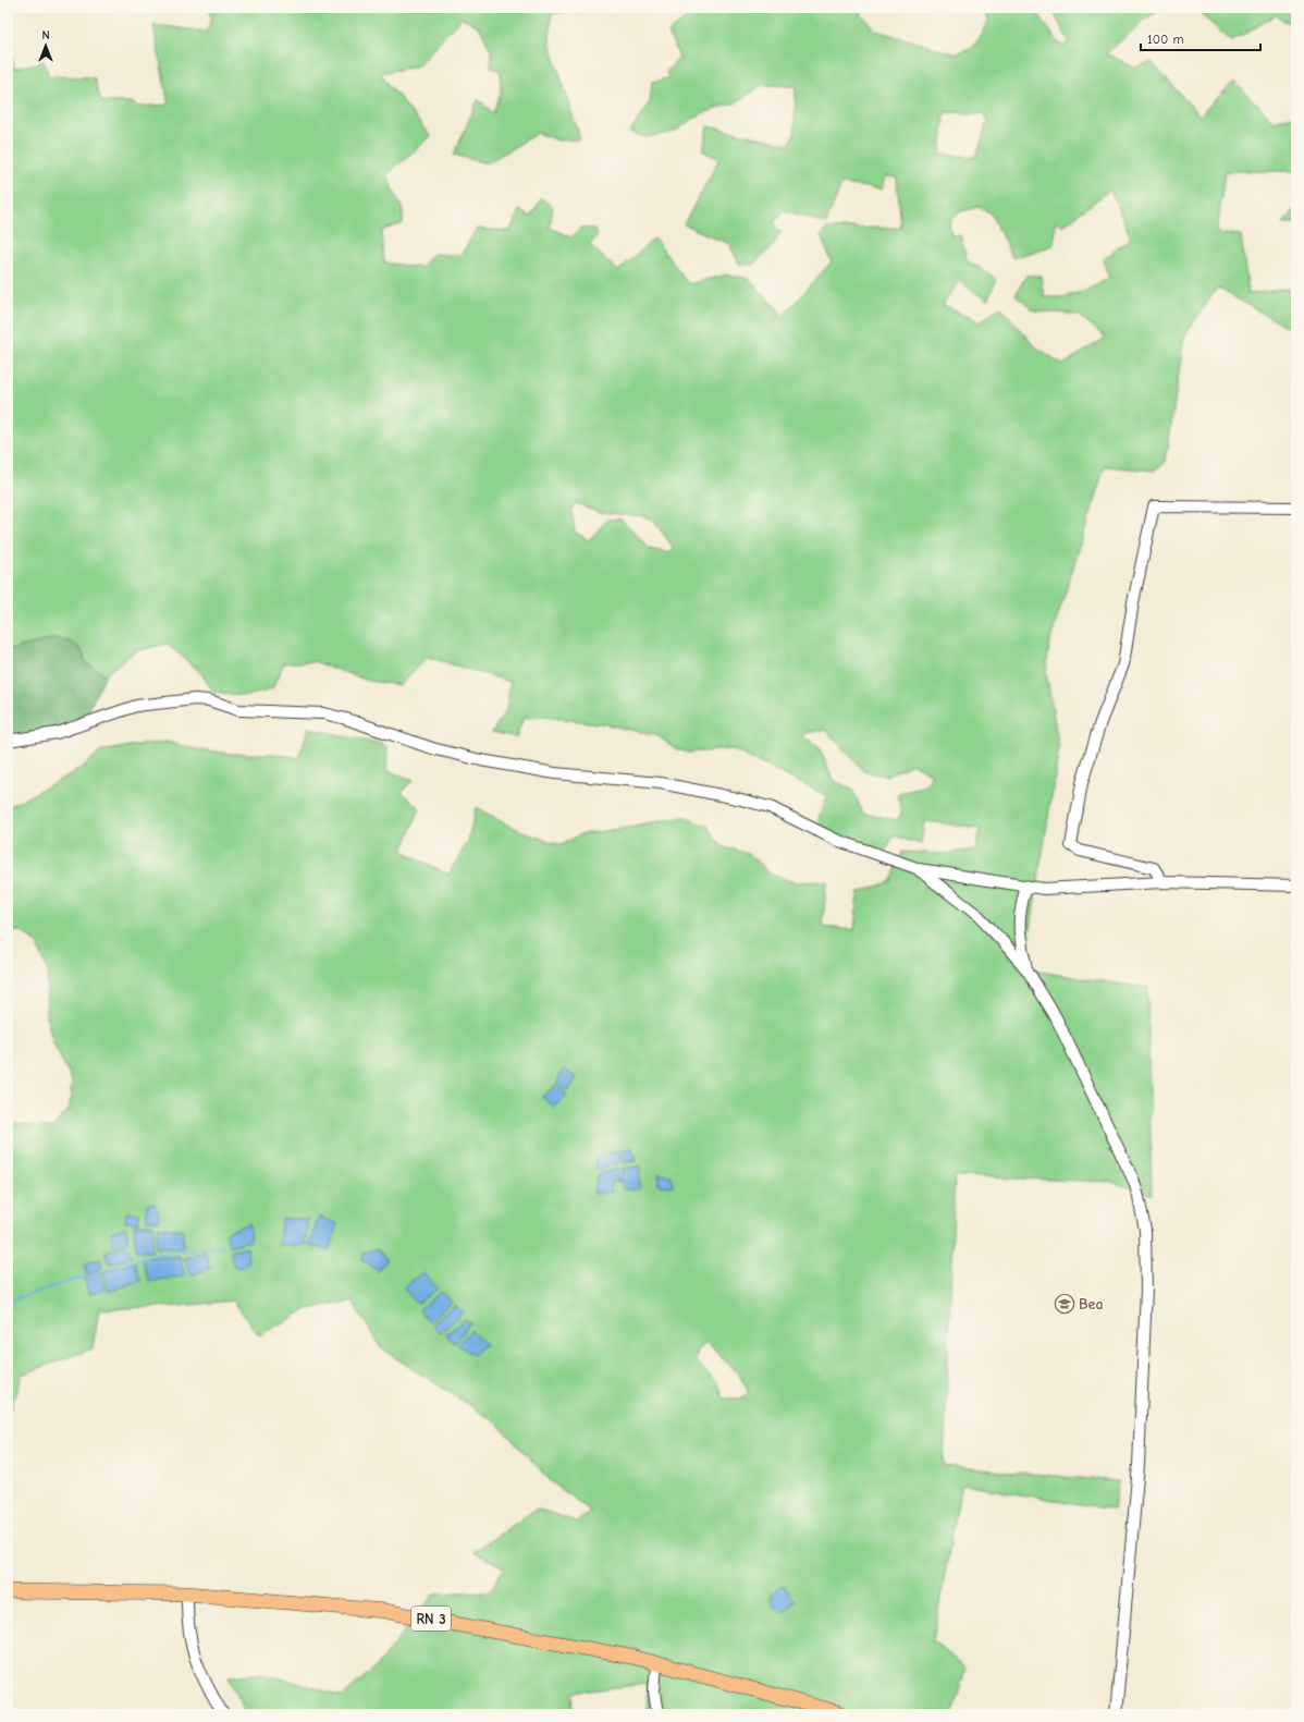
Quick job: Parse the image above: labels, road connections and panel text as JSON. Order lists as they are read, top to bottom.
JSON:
{
  "streets": {
    "main road": ["RN 3"]
  },
  "places": {
    "school or university": ["Bea"]
  },
  "scale_bar": "100 m",
  "north": "top"
}
